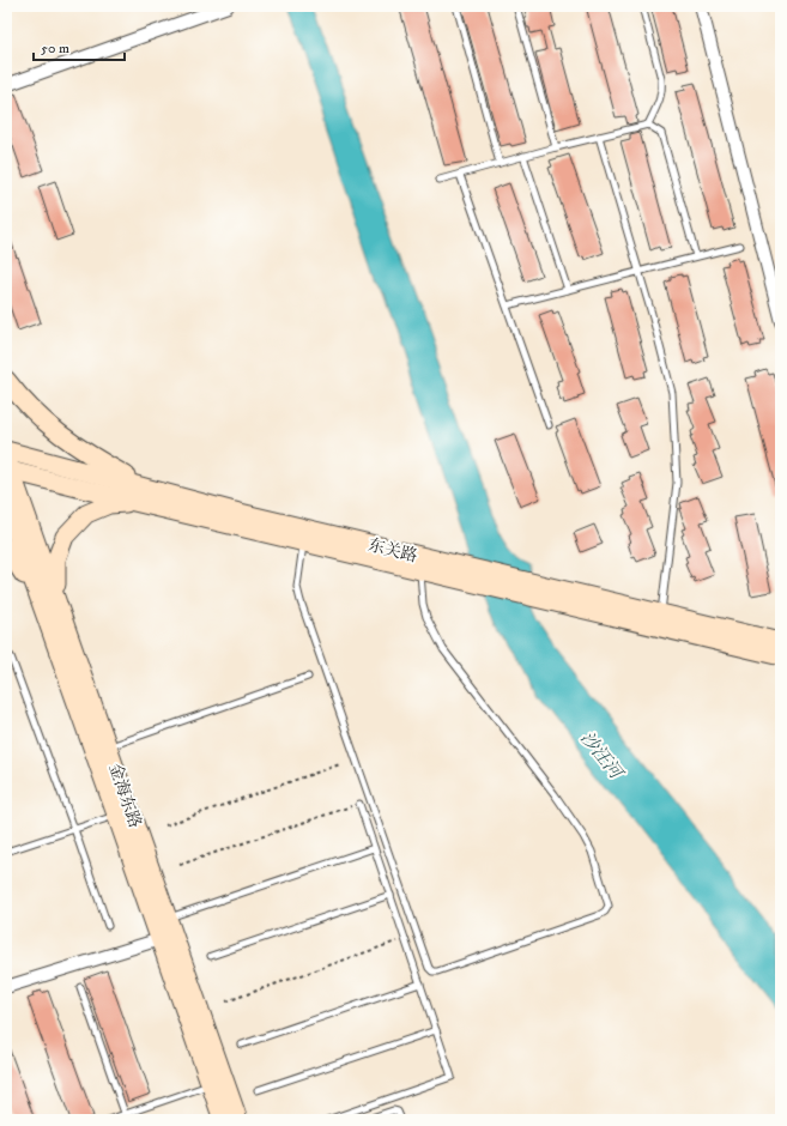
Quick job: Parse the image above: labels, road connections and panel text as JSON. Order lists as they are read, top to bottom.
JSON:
{
  "streets": {
    "main road": ["东关路", "金海东路"]
  },
  "crossings": [
    ["东关路", "金海东路"]
  ],
  "water": ["沙汪河"],
  "scale_bar": "50 m"
}
